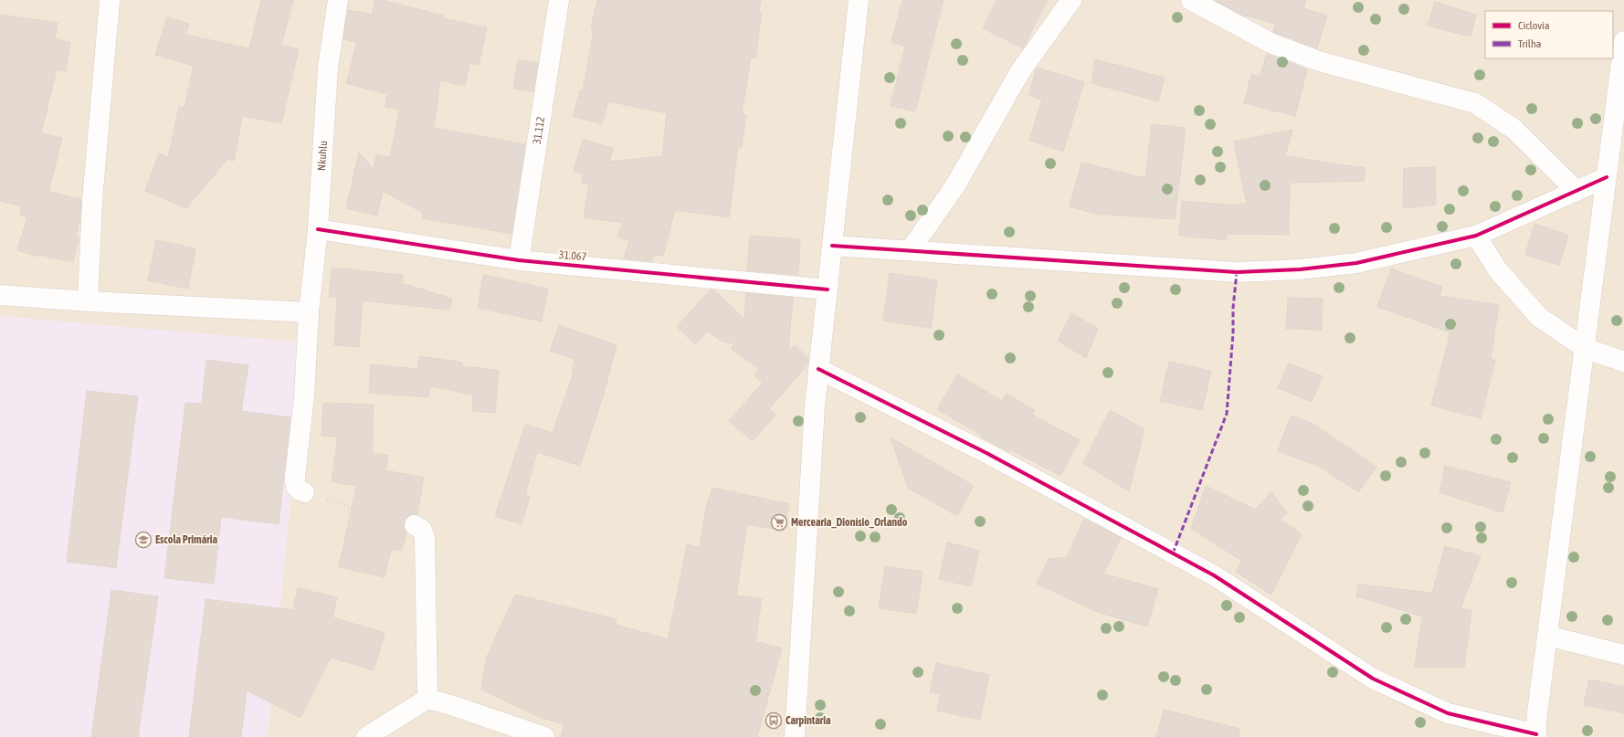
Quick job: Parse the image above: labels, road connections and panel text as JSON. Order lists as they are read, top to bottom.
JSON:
{
  "streets": {
    "street": ["31.112", "Nkuhlu", "31.067"]
  },
  "crossings": [
    ["31.112", "31.067"],
    ["Nkuhlu", "31.067"]
  ],
  "places": {
    "supermarket": ["Mercearia_Dionísio_Orlando"],
    "school or university": ["Escola Primária"],
    "bus stop": ["Carpintaria"]
  },
  "legend": ["Ciclovia", "Trilha"]
}
